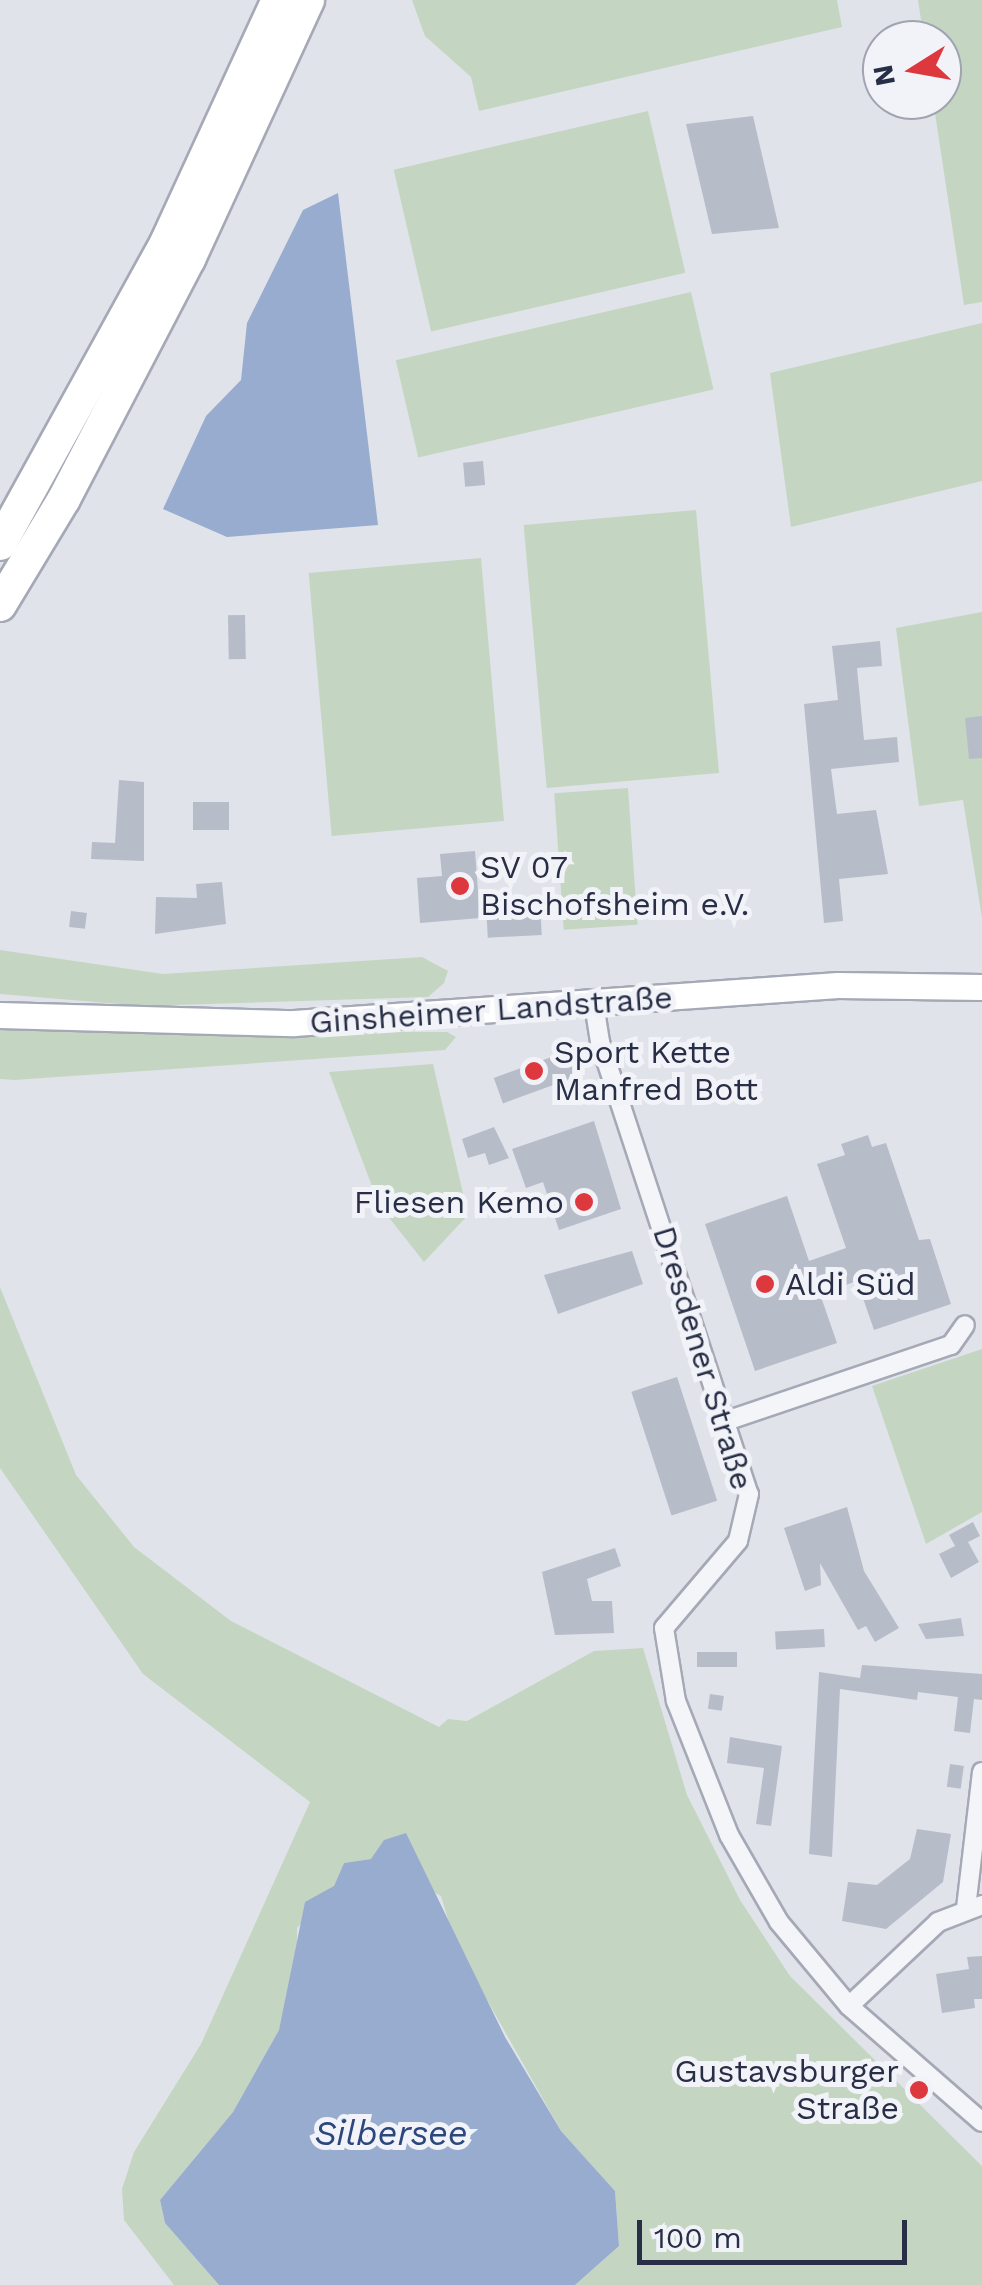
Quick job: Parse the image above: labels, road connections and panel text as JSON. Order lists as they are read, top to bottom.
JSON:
{
  "streets": {
    "main road": ["Ginsheimer Landstraße"],
    "street": ["Dresdener Straße"]
  },
  "crossings": [
    ["Ginsheimer Landstraße", "Dresdener Straße"]
  ],
  "water": ["Silbersee"],
  "places": [
    "SV 07 Bischofsheim e.V.",
    "Sport Kette Manfred Bott",
    "Fliesen Kemo",
    "Aldi Süd",
    "Gustavsburger Straße"
  ],
  "scale_bar": "100 m",
  "north": "left"
}
